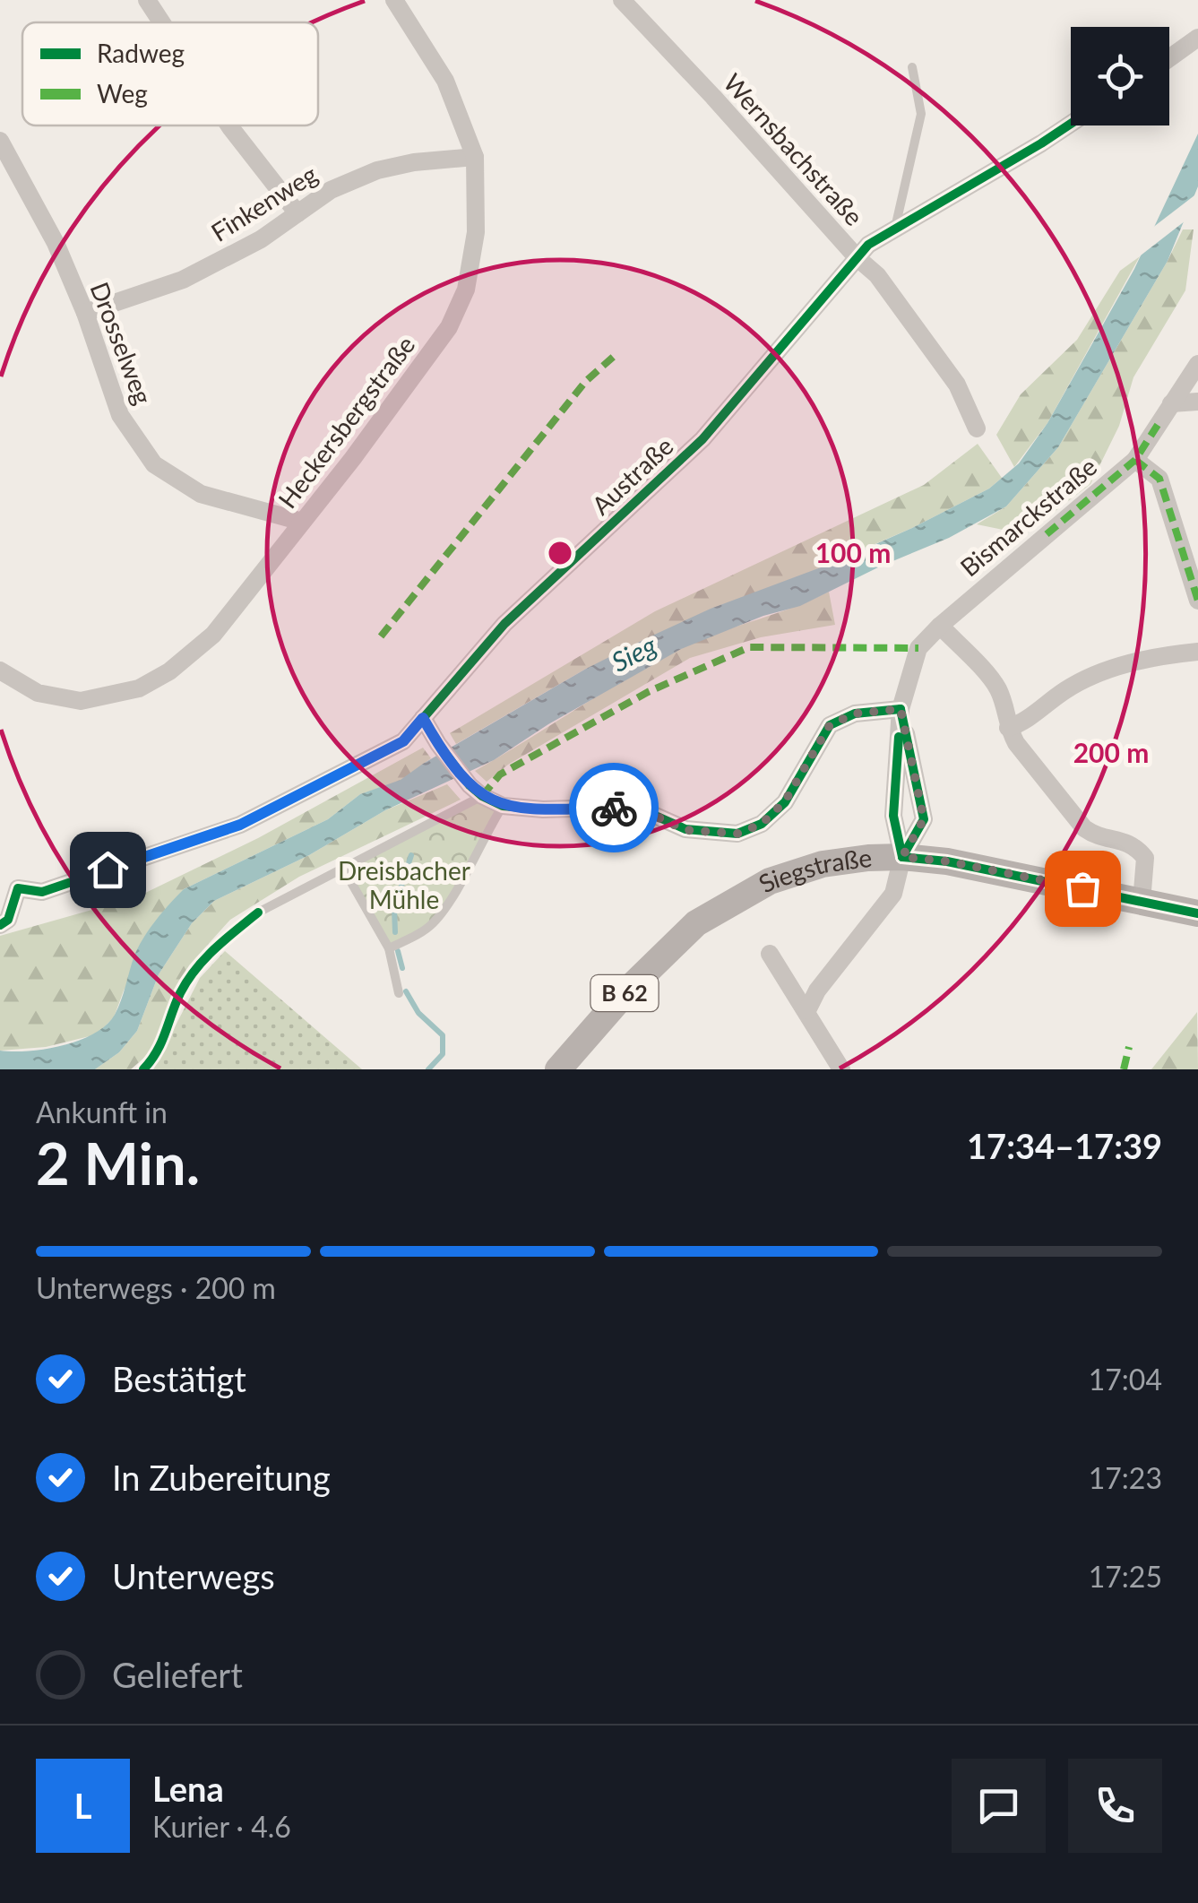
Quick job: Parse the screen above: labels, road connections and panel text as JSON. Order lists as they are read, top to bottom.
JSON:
{
  "streets": {
    "main road": ["Siegstraße", "B 62"],
    "street": [
      "Wernsbachstraße",
      "Finkenweg",
      "Drosselweg",
      "Heckersbergstraße",
      "Austraße",
      "Bismarckstraße"
    ]
  },
  "crossings": [
    ["Wernsbachstraße", "Austraße"],
    ["Finkenweg", "Drosselweg"],
    ["Finkenweg", "Heckersbergstraße"],
    ["Drosselweg", "Heckersbergstraße"],
    ["Bismarckstraße", "Siegstraße"]
  ],
  "water": ["Sieg"],
  "parks": ["Dreisbacher Mühle"],
  "legend": ["Radweg", "Weg"],
  "page": {
    "heading": ["2 Min.", "Ankunft in", "17:34–17:39"],
    "panel": ["Lena", "Kurier · 4.6"],
    "bar": "Unterwegs · 200 m",
    "list": [
      ["Bestätigt", "17:04"],
      ["In Zubereitung", "17:23"],
      ["Unterwegs", "17:25"],
      "Geliefert"
    ],
    "round": "L"
  },
  "rings": ["100 m", "200 m"]
}
